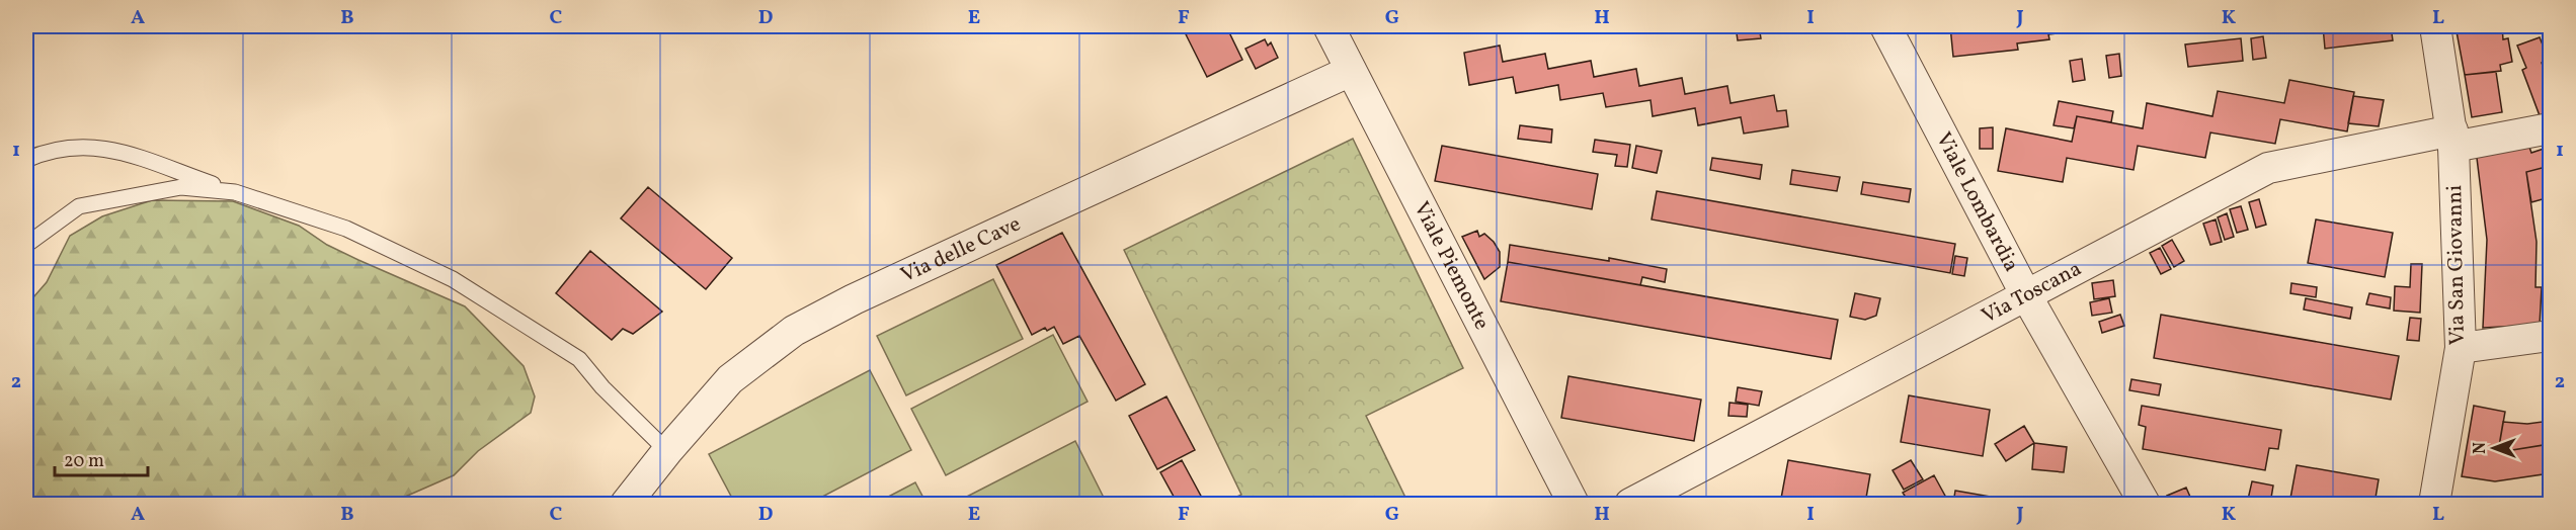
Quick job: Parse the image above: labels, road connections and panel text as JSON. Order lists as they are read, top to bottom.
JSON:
{
  "streets": {
    "street": [
      "Viale Lombardia",
      "Via delle Cave",
      "Viale Piemonte",
      "Via San Giovanni",
      "Via Toscana"
    ]
  },
  "crossings": [
    ["Viale Lombardia", "Via Toscana"],
    ["Via delle Cave", "Viale Piemonte"],
    ["Via San Giovanni", "Via Toscana"]
  ],
  "scale_bar": "20 m",
  "north": "left",
  "grid": {
    "columns": [
      "A",
      "B",
      "C",
      "D",
      "E",
      "F",
      "G",
      "H",
      "I",
      "J",
      "K",
      "L"
    ],
    "rows": ["1", "2"]
  }
}
